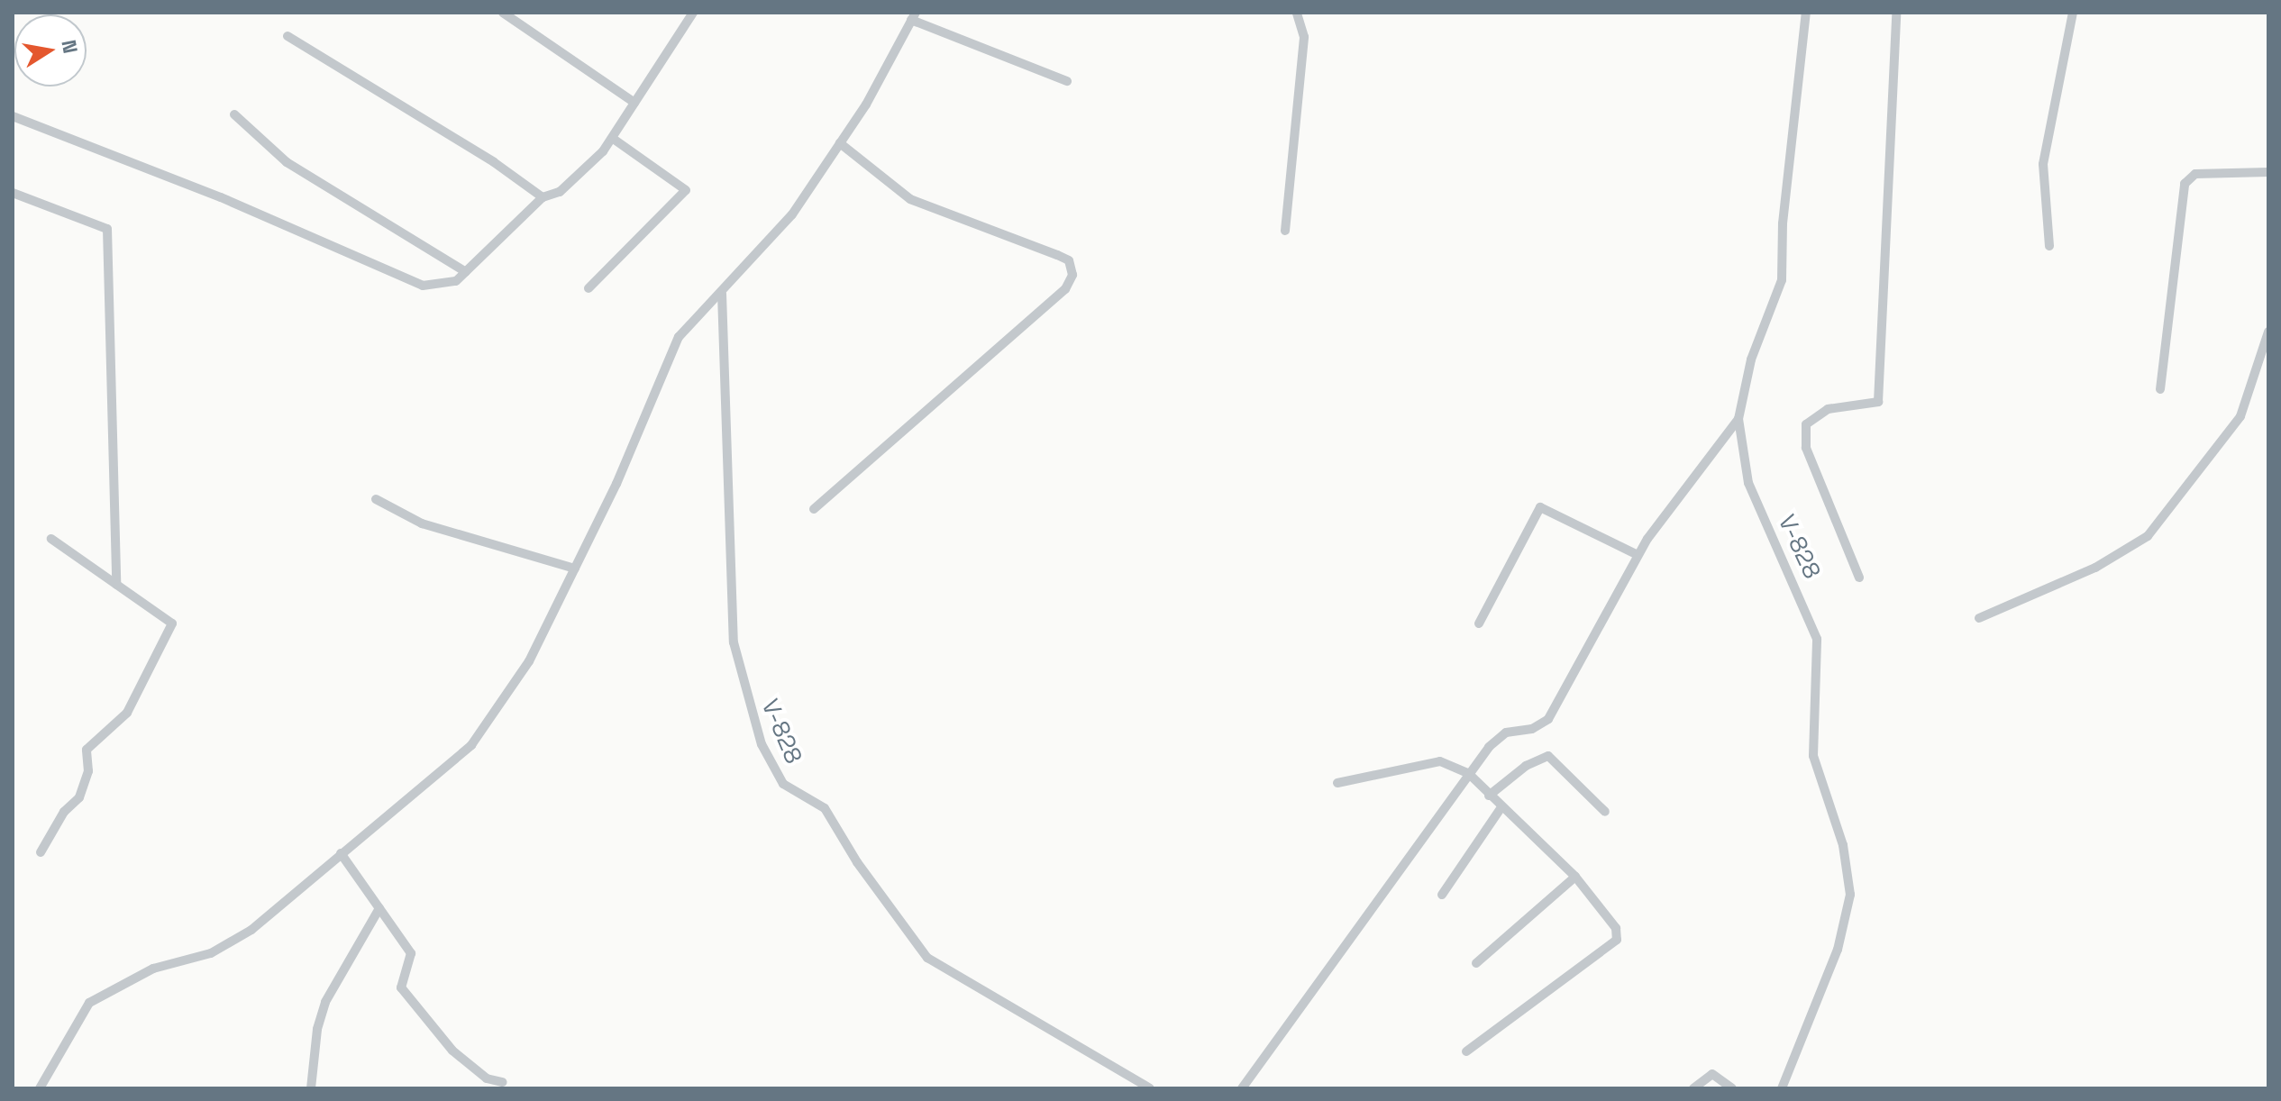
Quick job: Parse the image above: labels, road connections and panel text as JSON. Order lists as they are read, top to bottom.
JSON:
{
  "streets": {
    "street": ["V-828"]
  },
  "north": "right"
}
